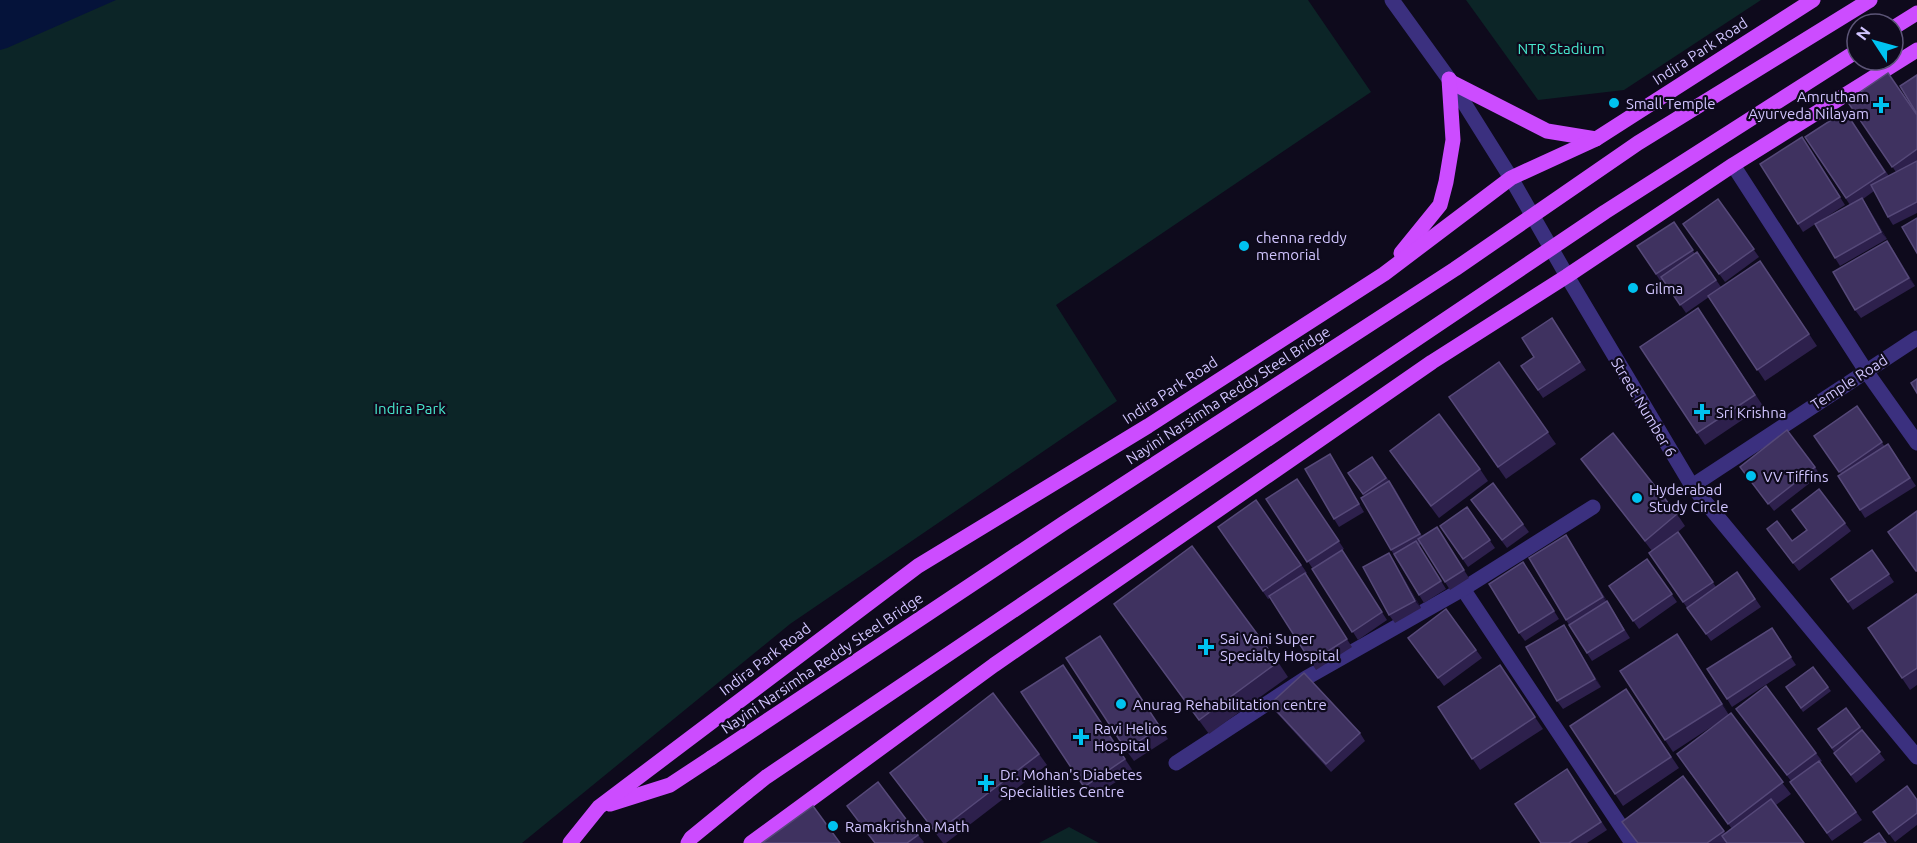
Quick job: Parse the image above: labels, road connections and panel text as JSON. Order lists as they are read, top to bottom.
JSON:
{
  "streets": {
    "main road": ["Indira Park Road", "Nayini Narsimha Reddy Steel Bridge"],
    "street": ["Temple Road", "Street Number 6"]
  },
  "crossings": [
    ["Indira Park Road", "Nayini Narsimha Reddy Steel Bridge"],
    ["Indira Park Road", "Street Number 6"],
    ["Temple Road", "Street Number 6"]
  ],
  "parks": ["NTR Stadium", "Indira Park"],
  "places": {
    "other": [
      "Small Temple",
      "chenna reddy memorial",
      "Gilma",
      "VV Tiffins",
      "Hyderabad Study Circle",
      "Anurag Rehabilitation centre",
      "Ramakrishna Math"
    ],
    "health": [
      "Amrutham Ayurveda Nilayam",
      "Sri Krishna",
      "Sai Vani Super Specialty Hospital",
      "Ravi Helios Hospital",
      "Dr. Mohan's Diabetes Specialities Centre"
    ]
  },
  "north": "top left"
}
